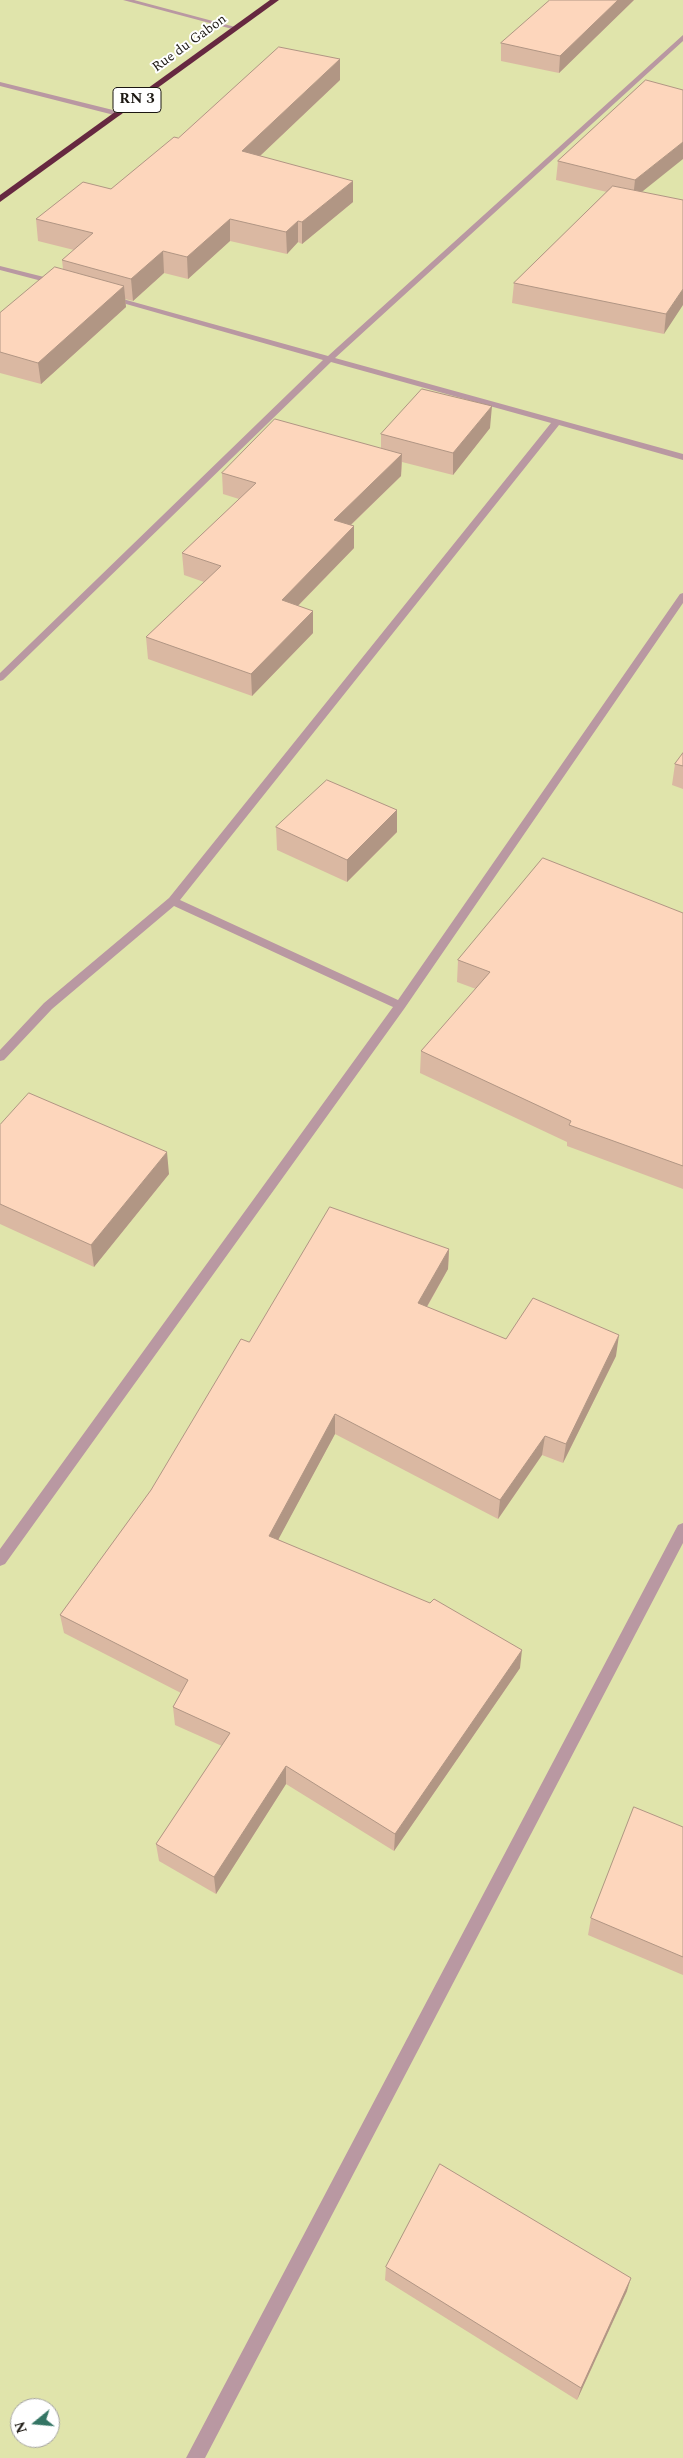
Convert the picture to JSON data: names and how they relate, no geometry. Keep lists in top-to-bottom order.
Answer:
{
  "streets": {
    "highway": ["Rue du Gabon", "RN 3"]
  },
  "north": "left"
}
